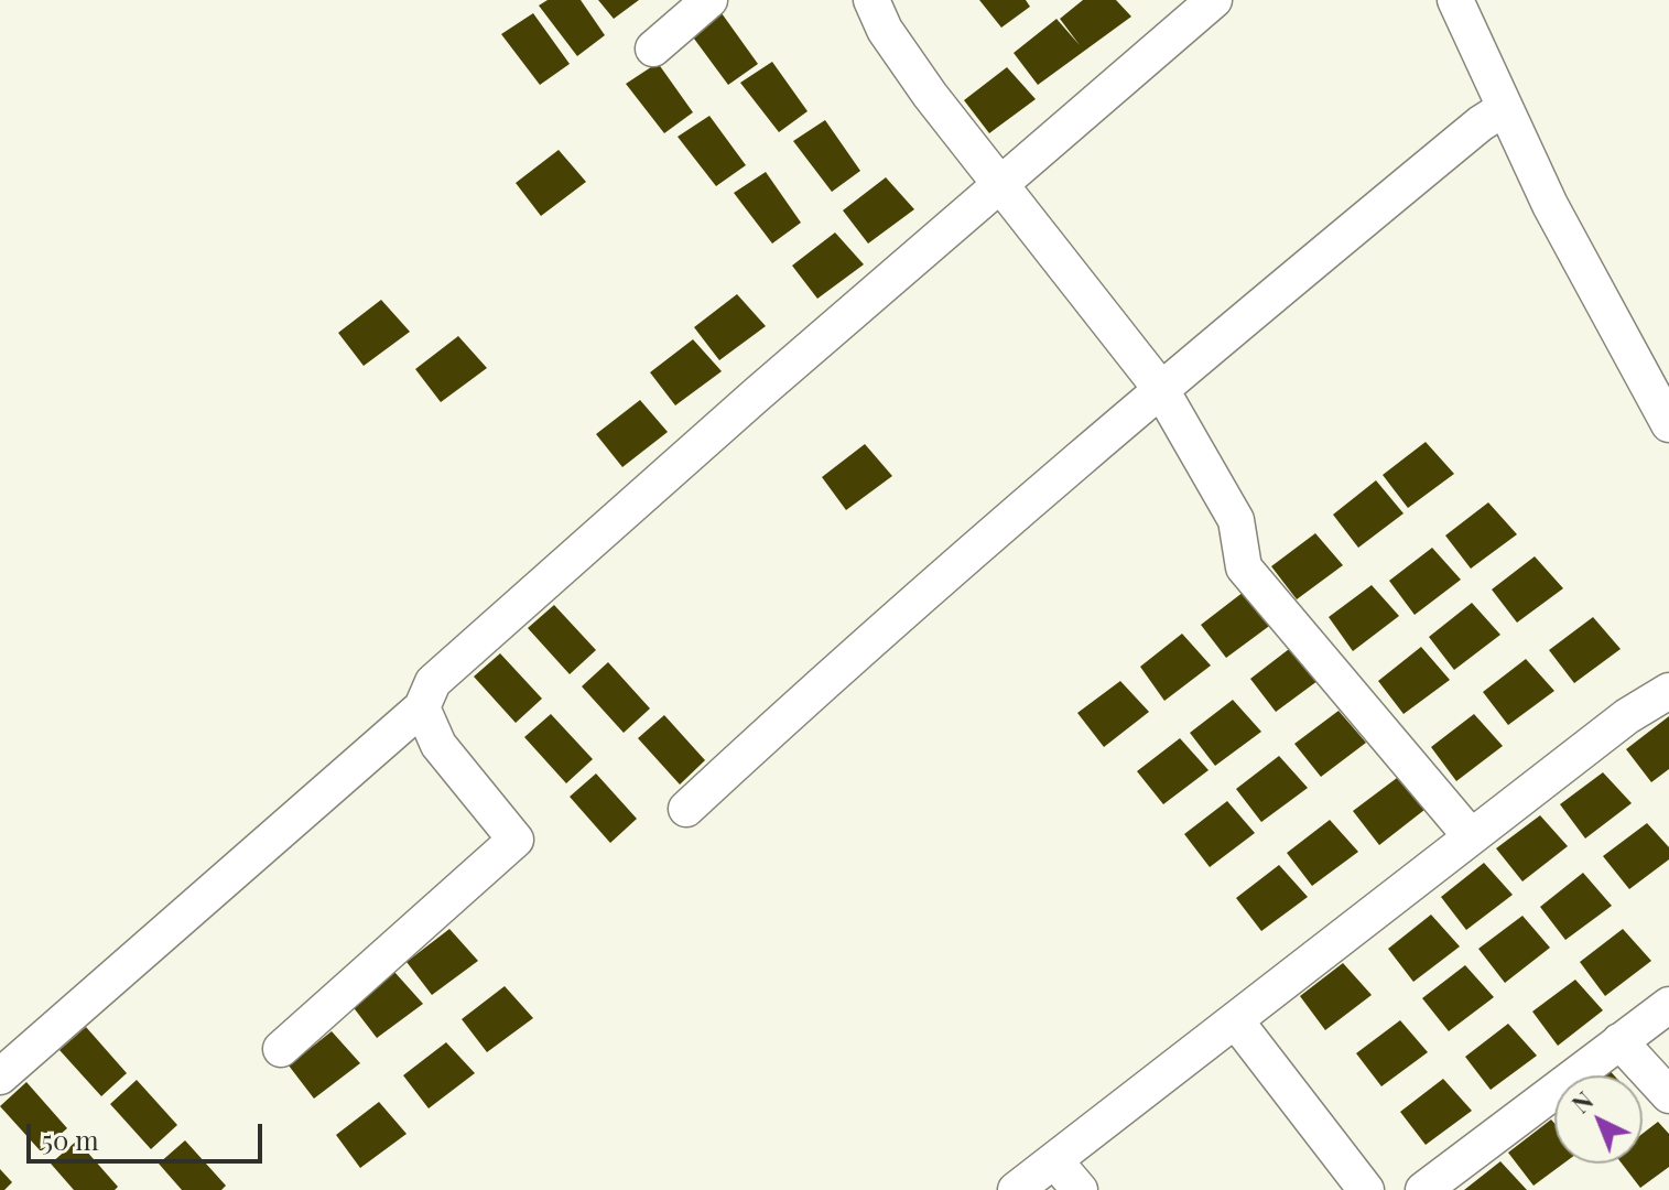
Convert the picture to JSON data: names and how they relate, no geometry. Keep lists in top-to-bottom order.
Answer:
{
  "scale_bar": "50 m",
  "north": "top left"
}
